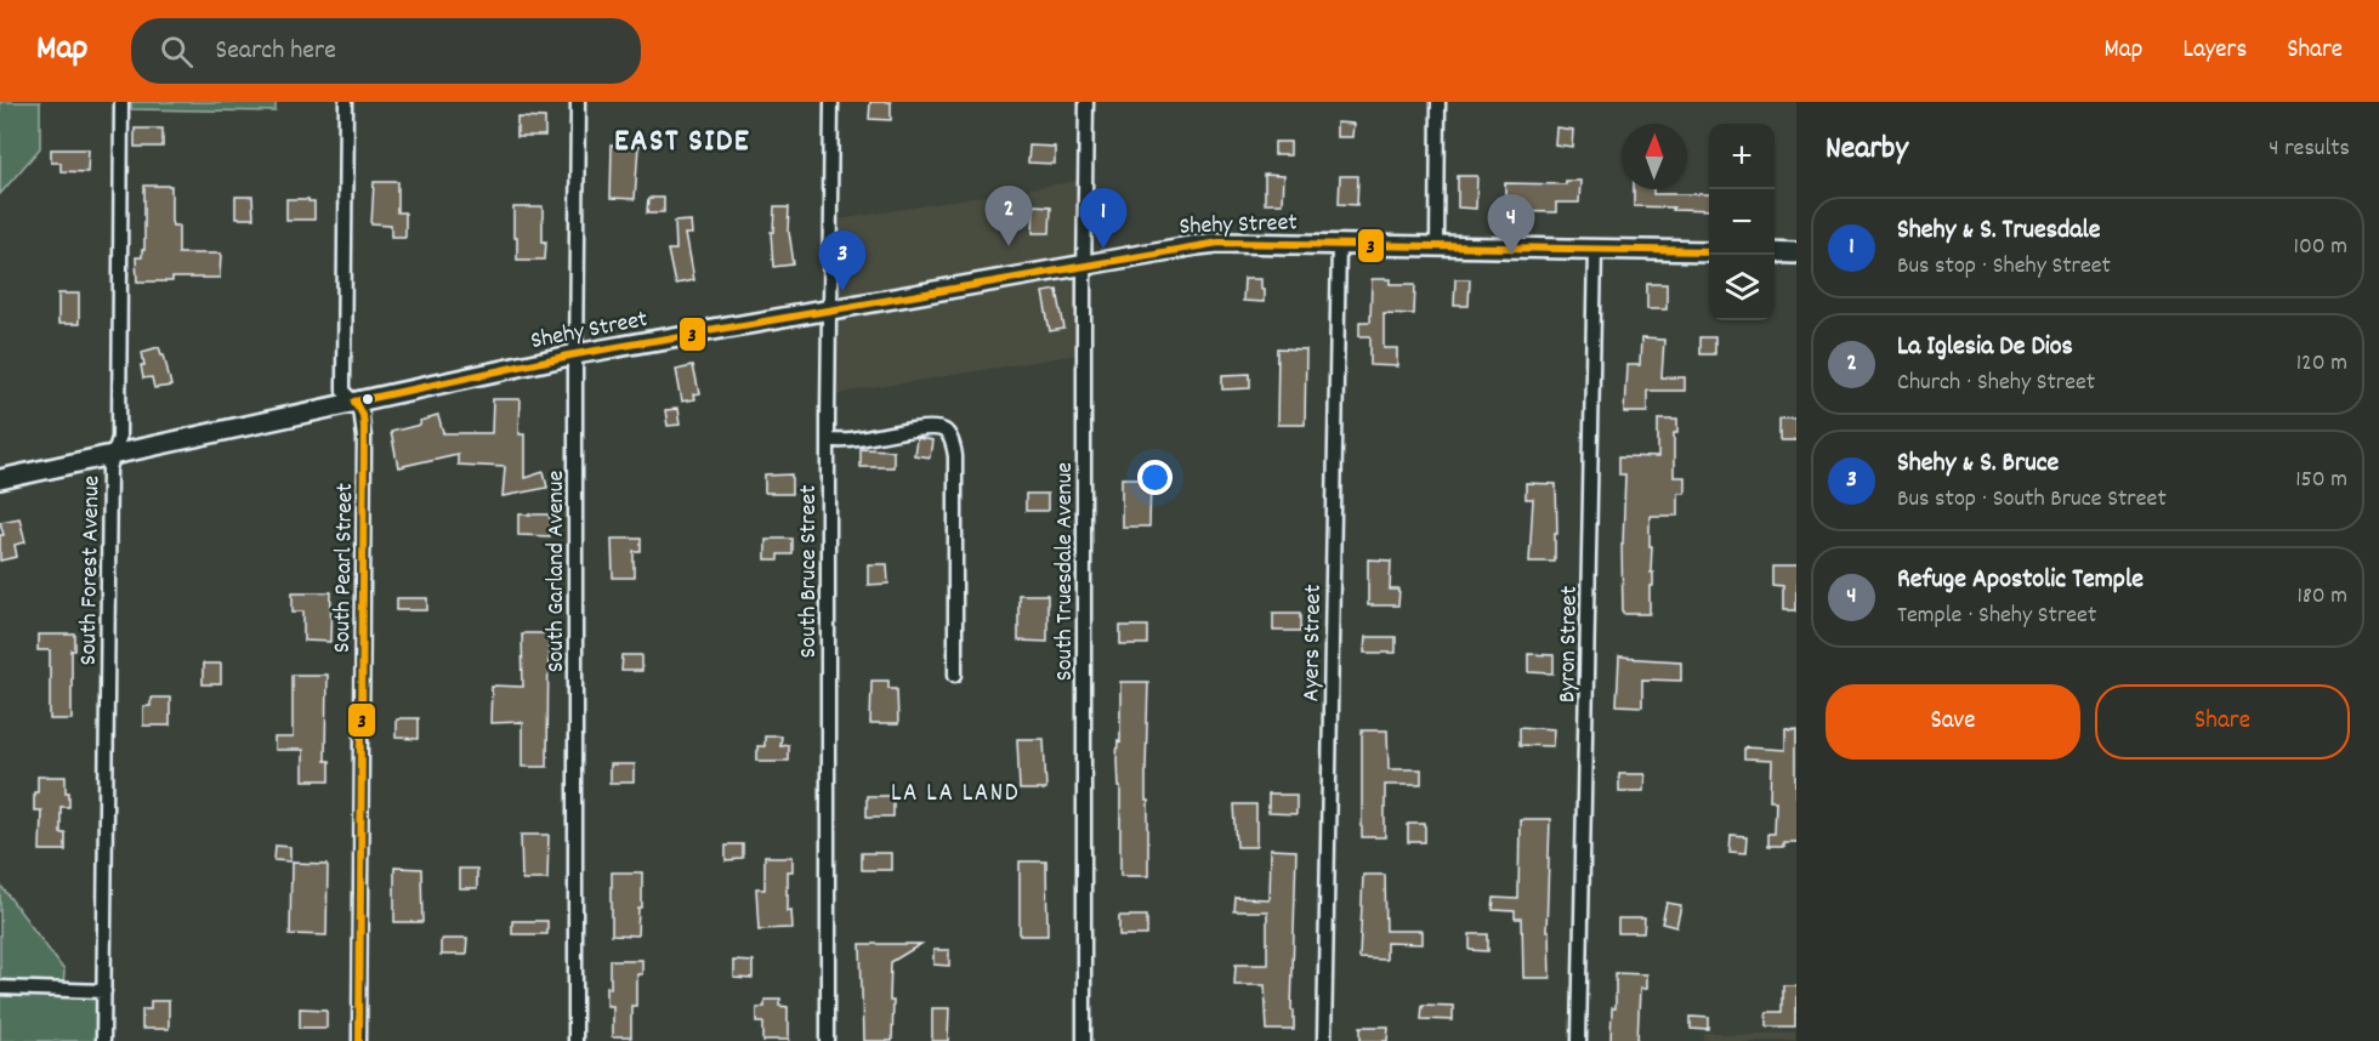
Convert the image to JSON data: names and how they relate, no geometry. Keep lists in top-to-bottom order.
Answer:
{
  "streets": {
    "street": [
      "Shehy Street",
      "South Pearl Street",
      "South Forest Avenue",
      "South Garland Avenue",
      "South Bruce Street",
      "South Truesdale Avenue",
      "Ayers Street",
      "Byron Street"
    ]
  },
  "crossings": [
    ["Shehy Street", "South Pearl Street"],
    ["Shehy Street", "South Forest Avenue"],
    ["Shehy Street", "South Garland Avenue"],
    ["Shehy Street", "South Bruce Street"],
    ["Shehy Street", "South Truesdale Avenue"],
    ["Shehy Street", "Ayers Street"],
    ["Shehy Street", "Byron Street"]
  ],
  "districts": ["EAST SIDE", "LA LA LAND"],
  "lines": ["transit line 3"],
  "north": "top",
  "page": {
    "header": "Map",
    "search": "Search here",
    "nav": ["Map", "Layers", "Share"],
    "heading": ["Nearby", "4 results"],
    "map_buttons": ["+", "−"],
    "pins": [
      "2",
      "1",
      "4",
      "3"
    ],
    "list": [
      {
        "mark": "1",
        "name": "Shehy & S. Truesdale",
        "note": "Bus stop · Shehy Street",
        "value": "100 m"
      },
      {
        "mark": "2",
        "name": "La Iglesia De Dios",
        "note": "Church · Shehy Street",
        "value": "120 m"
      },
      {
        "mark": "3",
        "name": "Shehy & S. Bruce",
        "note": "Bus stop · South Bruce Street",
        "value": "150 m"
      },
      {
        "mark": "4",
        "name": "Refuge Apostolic Temple",
        "note": "Temple · Shehy Street",
        "value": "180 m"
      }
    ],
    "buttons": ["Save", "Share"]
  }
}
